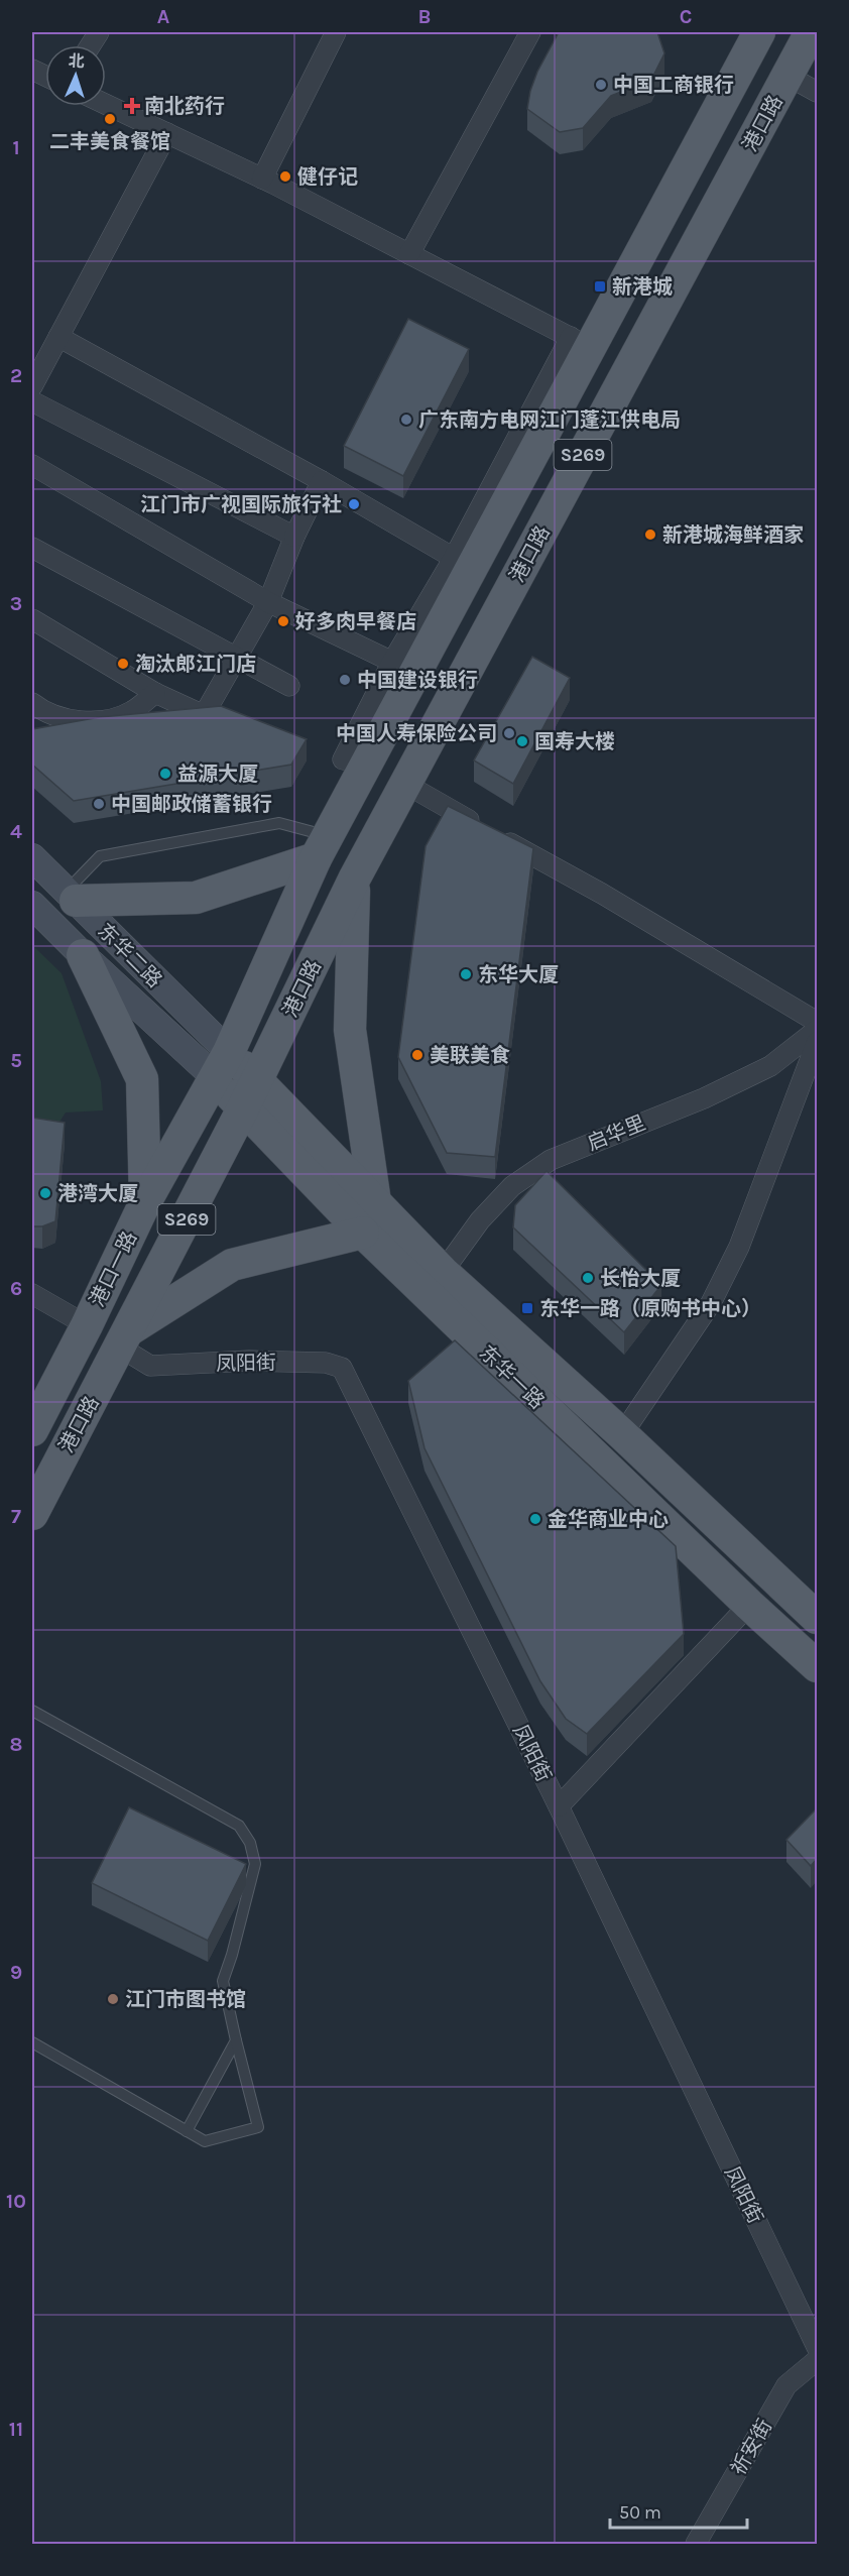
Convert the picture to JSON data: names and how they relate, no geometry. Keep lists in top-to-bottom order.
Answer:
{
  "streets": {
    "main road": [
      "港口路",
      "S269",
      "东华二路",
      "港口一路",
      "东华一路"
    ],
    "street": ["启华里", "凤阳街", "祈安街"]
  },
  "crossings": [
    ["港口路", "S269"],
    ["港口路", "东华二路"],
    ["港口路", "港口一路"],
    ["港口路", "凤阳街"],
    ["港口路", "东华一路"],
    ["S269", "东华一路"],
    ["东华二路", "港口一路"],
    ["东华二路", "东华一路"],
    ["启华里", "东华一路"],
    ["港口一路", "东华一路"]
  ],
  "places": {
    "other": [
      "中国工商银行",
      "二丰美食餐馆",
      "健仔记",
      "广东南方电网江门蓬江供电局",
      "江门市广视国际旅行社",
      "新港城海鲜酒家",
      "好多肉早餐店",
      "淘汰郎江门店",
      "中国建设银行",
      "中国人寿保险公司",
      "国寿大楼",
      "益源大厦",
      "中国邮政储蓄银行",
      "东华大厦",
      "美联美食",
      "港湾大厦",
      "长怡大厦",
      "金华商业中心",
      "江门市图书馆"
    ],
    "health": ["南北药行"],
    "transit": ["新港城", "东华一路（原购书中心）"]
  },
  "scale_bar": "50 m",
  "north": "top",
  "grid": {
    "columns": ["A", "B", "C"],
    "rows": [
      "1",
      "2",
      "3",
      "4",
      "5",
      "6",
      "7",
      "8",
      "9",
      "10",
      "11"
    ]
  }
}
